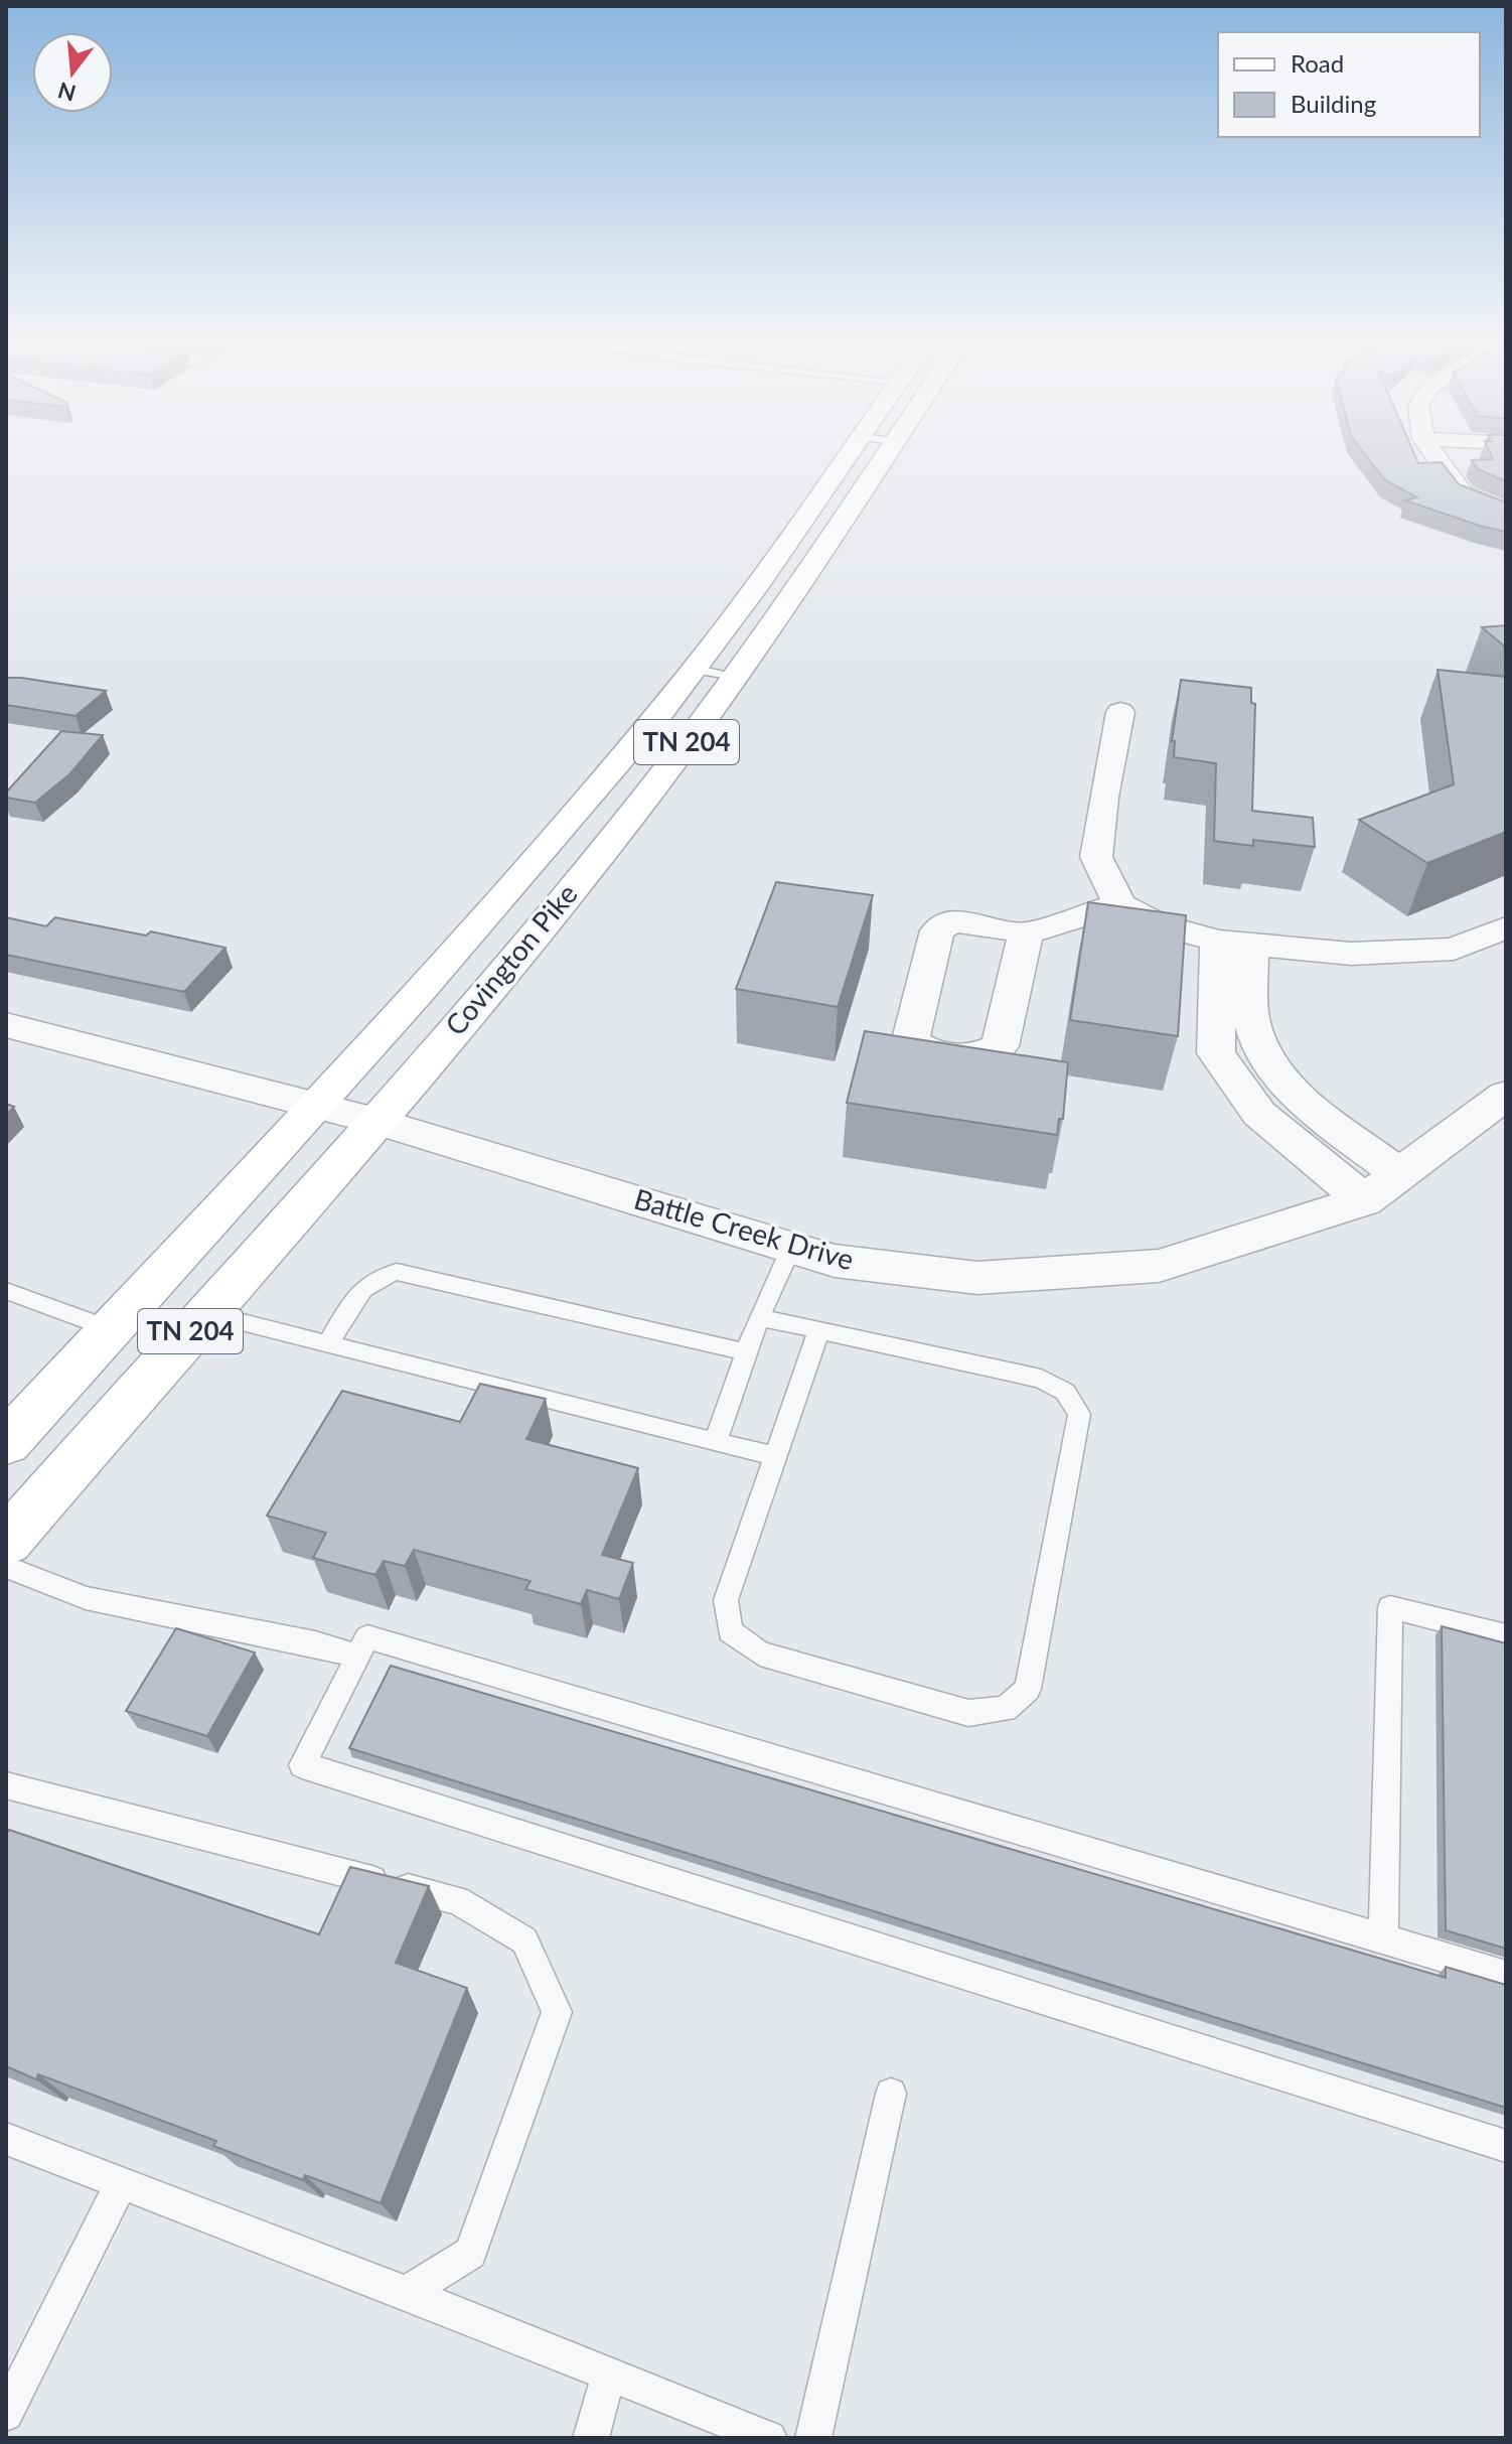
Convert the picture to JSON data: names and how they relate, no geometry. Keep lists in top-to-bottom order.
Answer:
{
  "streets": {
    "main road": ["TN 204", "Covington Pike"],
    "street": ["Battle Creek Drive"]
  },
  "crossings": [
    ["Covington Pike", "Battle Creek Drive"]
  ],
  "legend": ["Road", "Building"],
  "north": "bottom"
}
